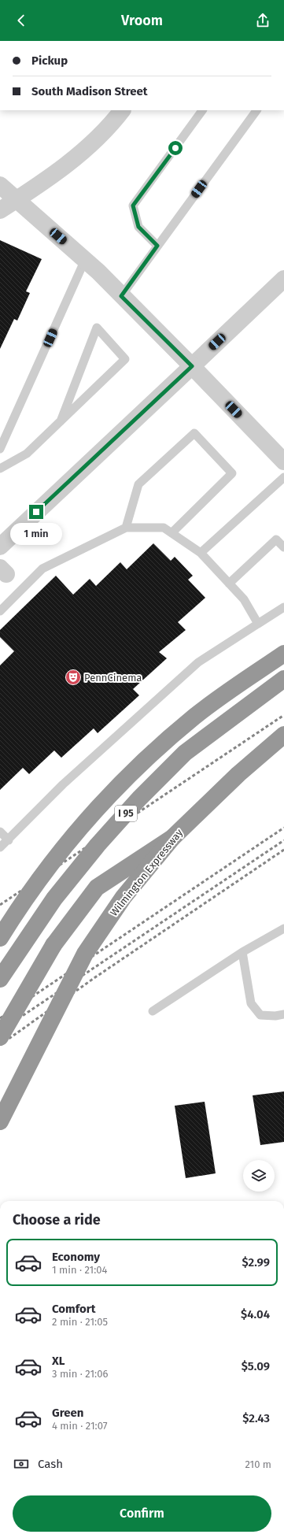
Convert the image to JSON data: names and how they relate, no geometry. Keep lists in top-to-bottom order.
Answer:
{
  "streets": {
    "highway": ["I 95", "Wilmington Expressway"]
  },
  "places": {
    "theatre": ["PennCinema"]
  },
  "page": {
    "header": "Vroom",
    "banner": ["Pickup", "South Madison Street"],
    "bubble": "1 min",
    "heading": "Choose a ride",
    "list": [
      {
        "name": "Economy",
        "note": "1 min · 21:04",
        "value": "$2.99"
      },
      {
        "name": "Comfort",
        "note": "2 min · 21:05",
        "value": "$4.04"
      },
      {
        "name": "XL",
        "note": "3 min · 21:06",
        "value": "$5.09"
      },
      {
        "name": "Green",
        "note": "4 min · 21:07",
        "value": "$2.43"
      }
    ],
    "pay": ["Cash", "210 m"],
    "buttons": "Confirm"
  }
}
